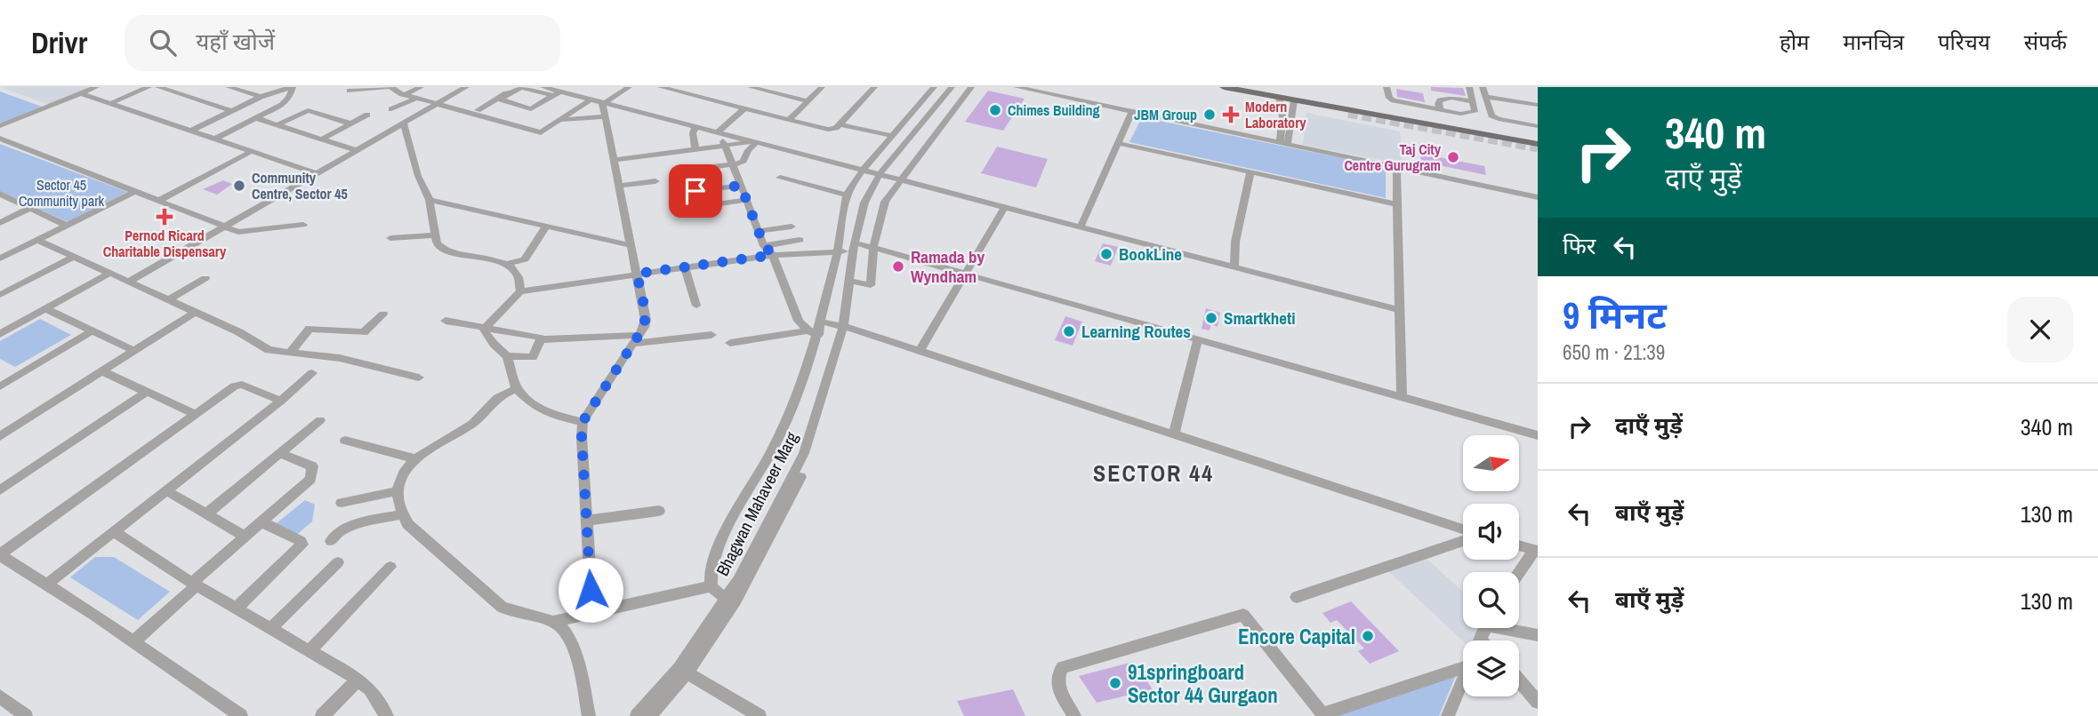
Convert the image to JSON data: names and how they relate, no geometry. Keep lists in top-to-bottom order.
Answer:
{
  "streets": {
    "street": ["Bhagwan Mahaveer Marg"]
  },
  "districts": ["SECTOR 44"],
  "parks": ["Sector 45 Community park"],
  "places": {
    "other": [
      "Chimes Building",
      "JBM Group",
      "Taj City Centre Gurugram",
      "Community Centre, Sector 45",
      "BookLine",
      "Ramada by Wyndham",
      "Smartkheti",
      "Learning Routes",
      "Encore Capital",
      "91springboard Sector 44 Gurgaon"
    ],
    "health": ["Modern Laboratory", "Pernod Ricard Charitable Dispensary"]
  },
  "north": "right",
  "page": {
    "header": "Drivr",
    "search": "यहाँ खोजें",
    "nav": [
      "होम",
      "मानचित्र",
      "परिचय",
      "संपर्क"
    ],
    "turn": ["340 m", "दाएँ मुड़ें"],
    "then": "फिर",
    "heading": ["9 मिनट", "650 m · 21:39"],
    "list": [
      {
        "name": "दाएँ मुड़ें",
        "value": "340 m"
      },
      {
        "name": "बाएँ मुड़ें",
        "value": "130 m"
      },
      {
        "name": "बाएँ मुड़ें",
        "value": "130 m"
      }
    ]
  }
}
